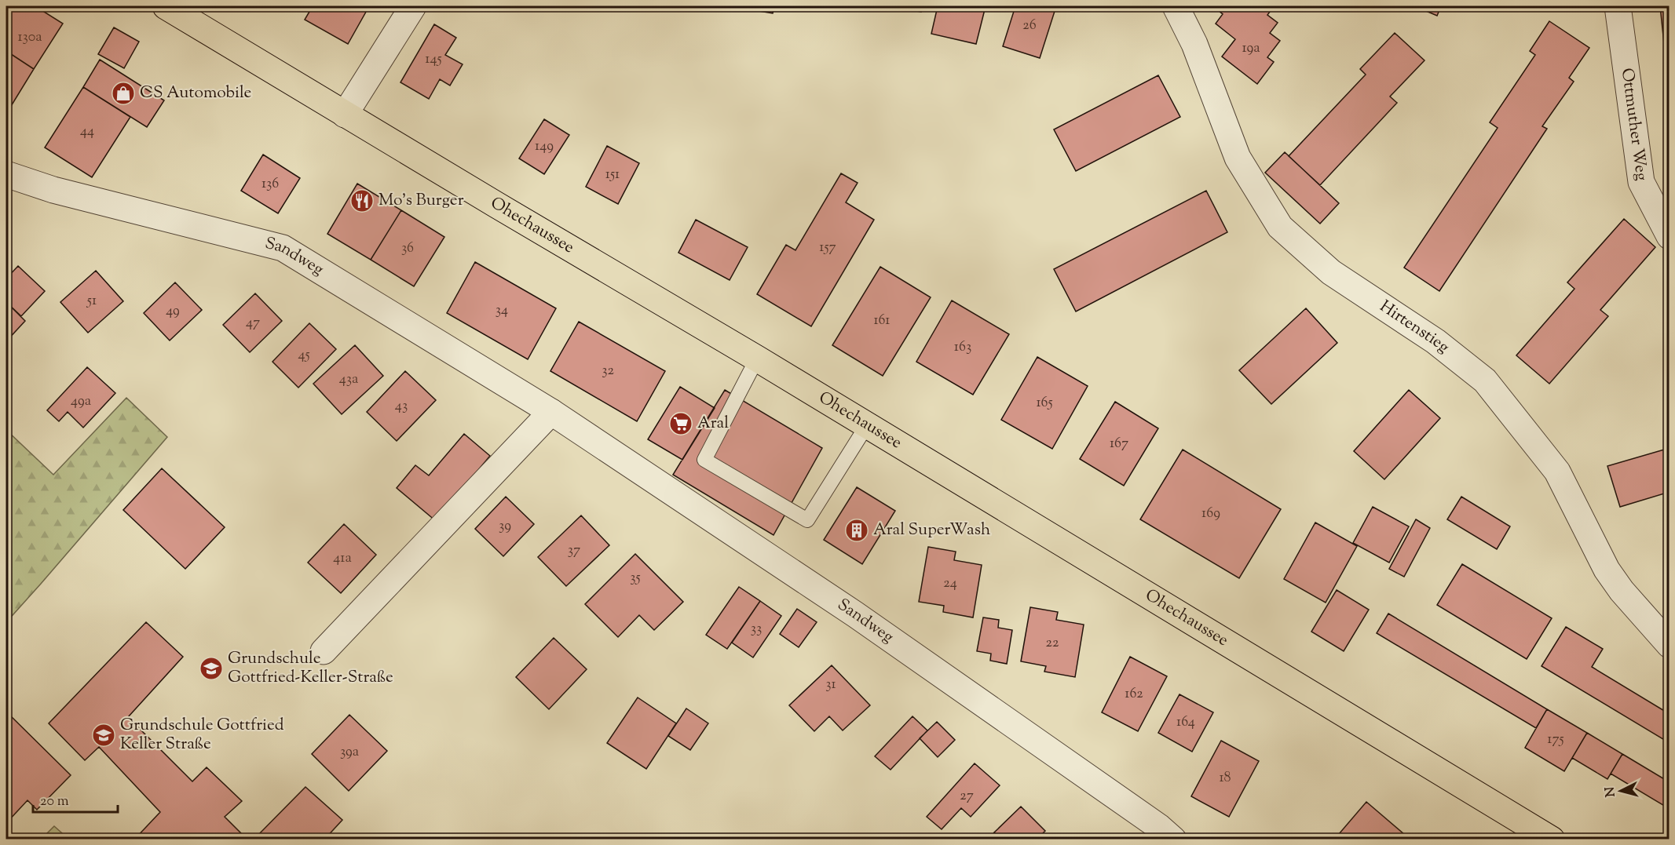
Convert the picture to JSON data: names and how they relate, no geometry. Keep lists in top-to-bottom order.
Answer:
{
  "streets": {
    "main road": ["Ohechaussee"],
    "street": ["Ottmuther Weg", "Sandweg", "Hirtenstieg"]
  },
  "places": {
    "shop": ["CS Automobile"],
    "restaurant": ["Mo's Burger"],
    "supermarket": ["Aral"],
    "building": ["Aral SuperWash"],
    "school or university": ["Grundschule Gottfried-Keller-Straße", "Grundschule Gottfried Keller Straße"]
  },
  "house_numbers": [
    "26",
    "130a",
    "19a",
    "145",
    "44",
    "149",
    "151",
    "136",
    "157",
    "36",
    "51",
    "34",
    "49",
    "161",
    "47",
    "163",
    "45",
    "32",
    "43a",
    "49a",
    "165",
    "43",
    "167",
    "169",
    "39",
    "37",
    "41a",
    "35",
    "24",
    "33",
    "22",
    "31",
    "162",
    "164",
    "175",
    "39a",
    "18",
    "27"
  ],
  "scale_bar": "20 m",
  "north": "left"
}
